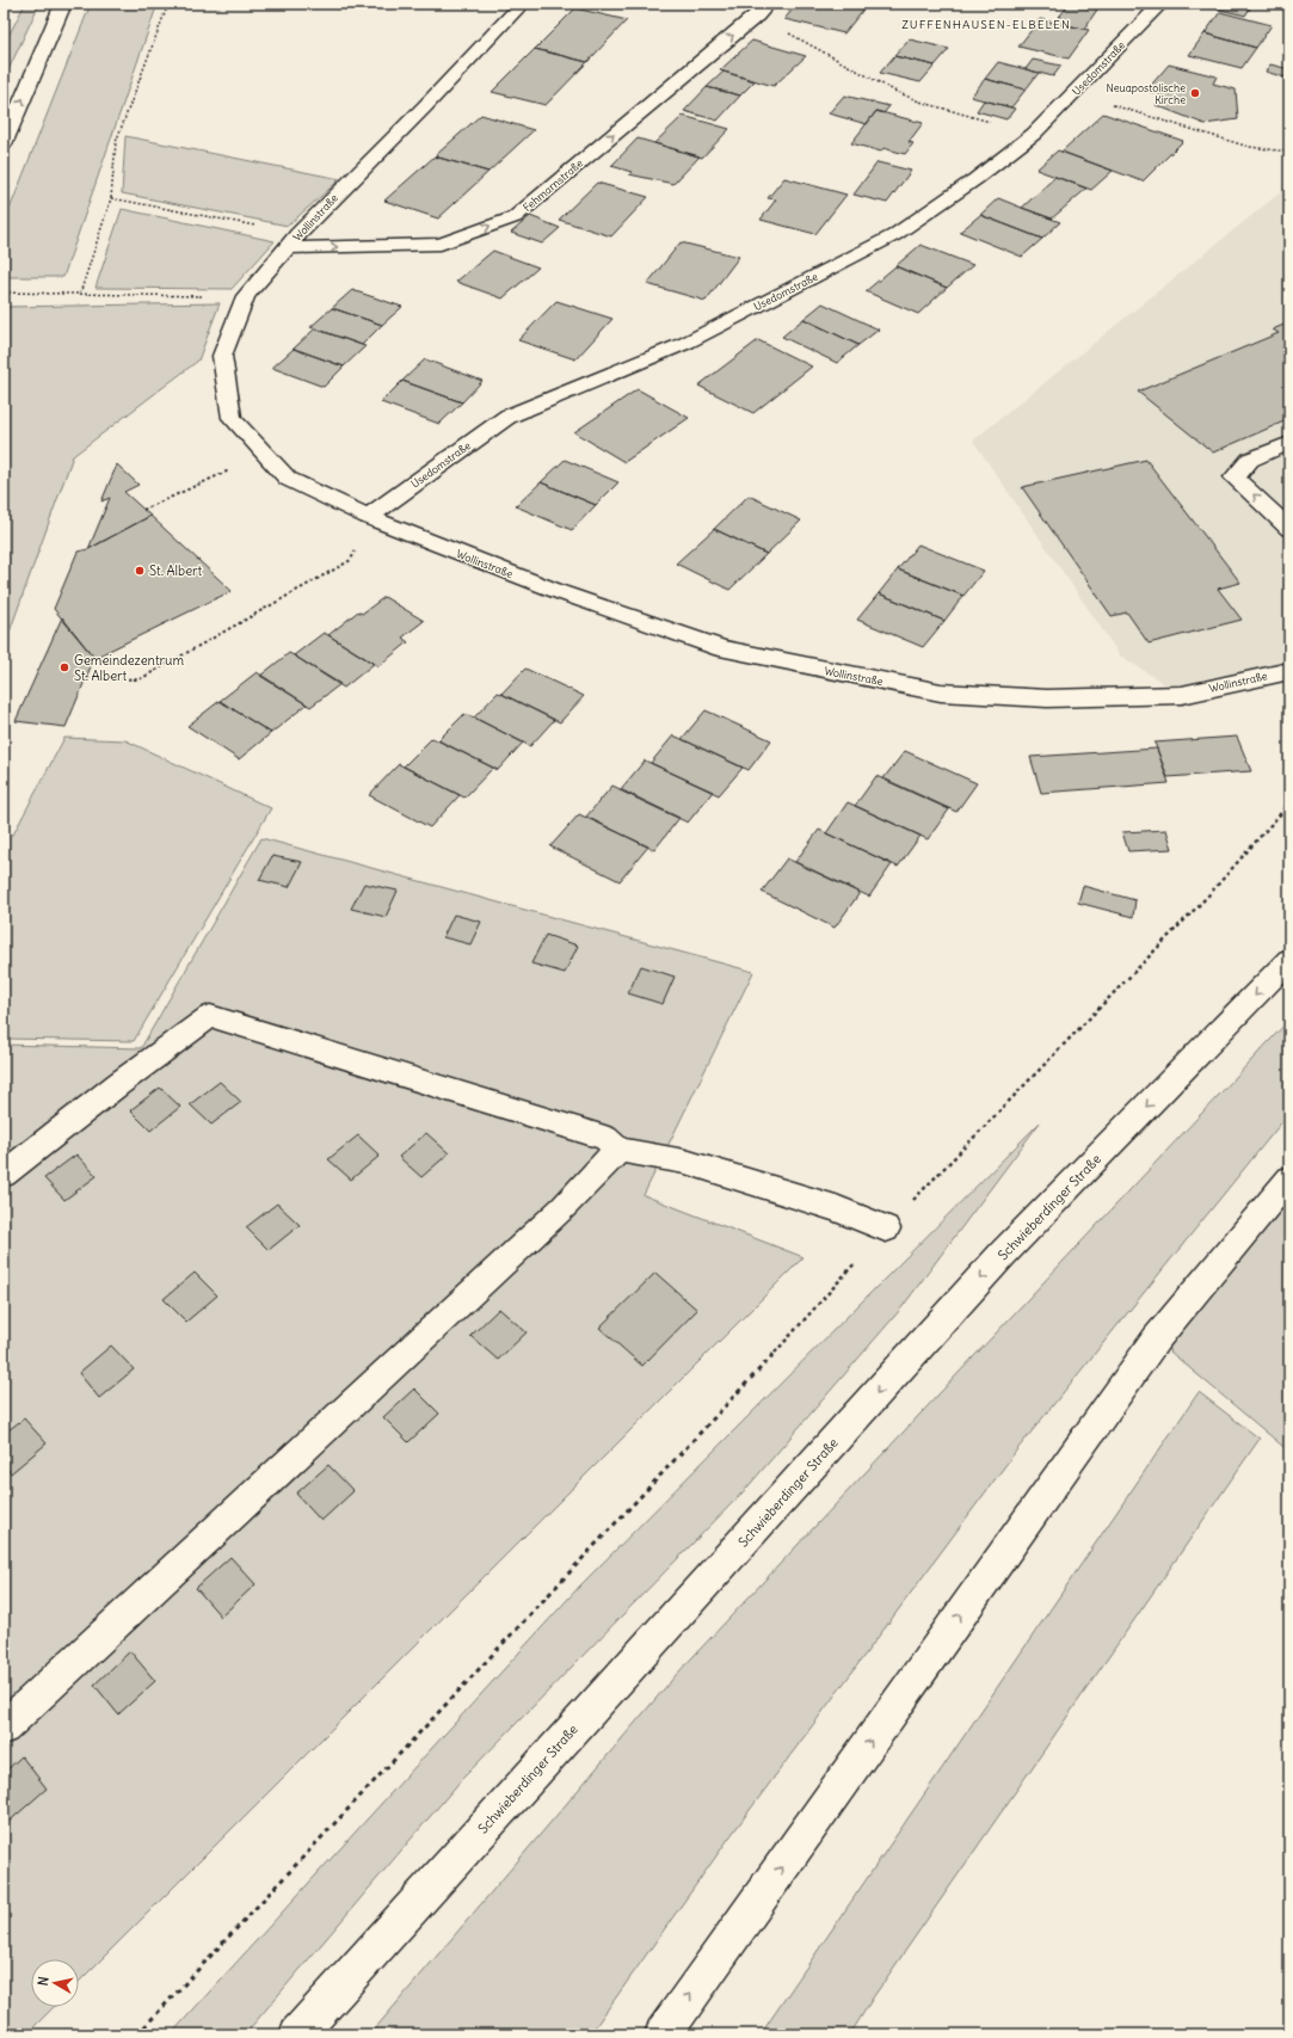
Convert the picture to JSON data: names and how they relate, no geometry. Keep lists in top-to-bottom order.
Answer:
{
  "streets": {
    "main road": [
      "Usedomstraße",
      "Fehmarnstraße",
      "Wollinstraße",
      "Schwieberdinger Straße"
    ]
  },
  "crossings": [
    ["Usedomstraße", "Wollinstraße"],
    ["Fehmarnstraße", "Wollinstraße"]
  ],
  "one_way": ["Fehmarnstraße"],
  "districts": ["ZUFFENHAUSEN-ELBELEN"],
  "places": ["Neuapostolische Kirche", "St. Albert", "Gemeindezentrum St. Albert"],
  "north": "left"
}
